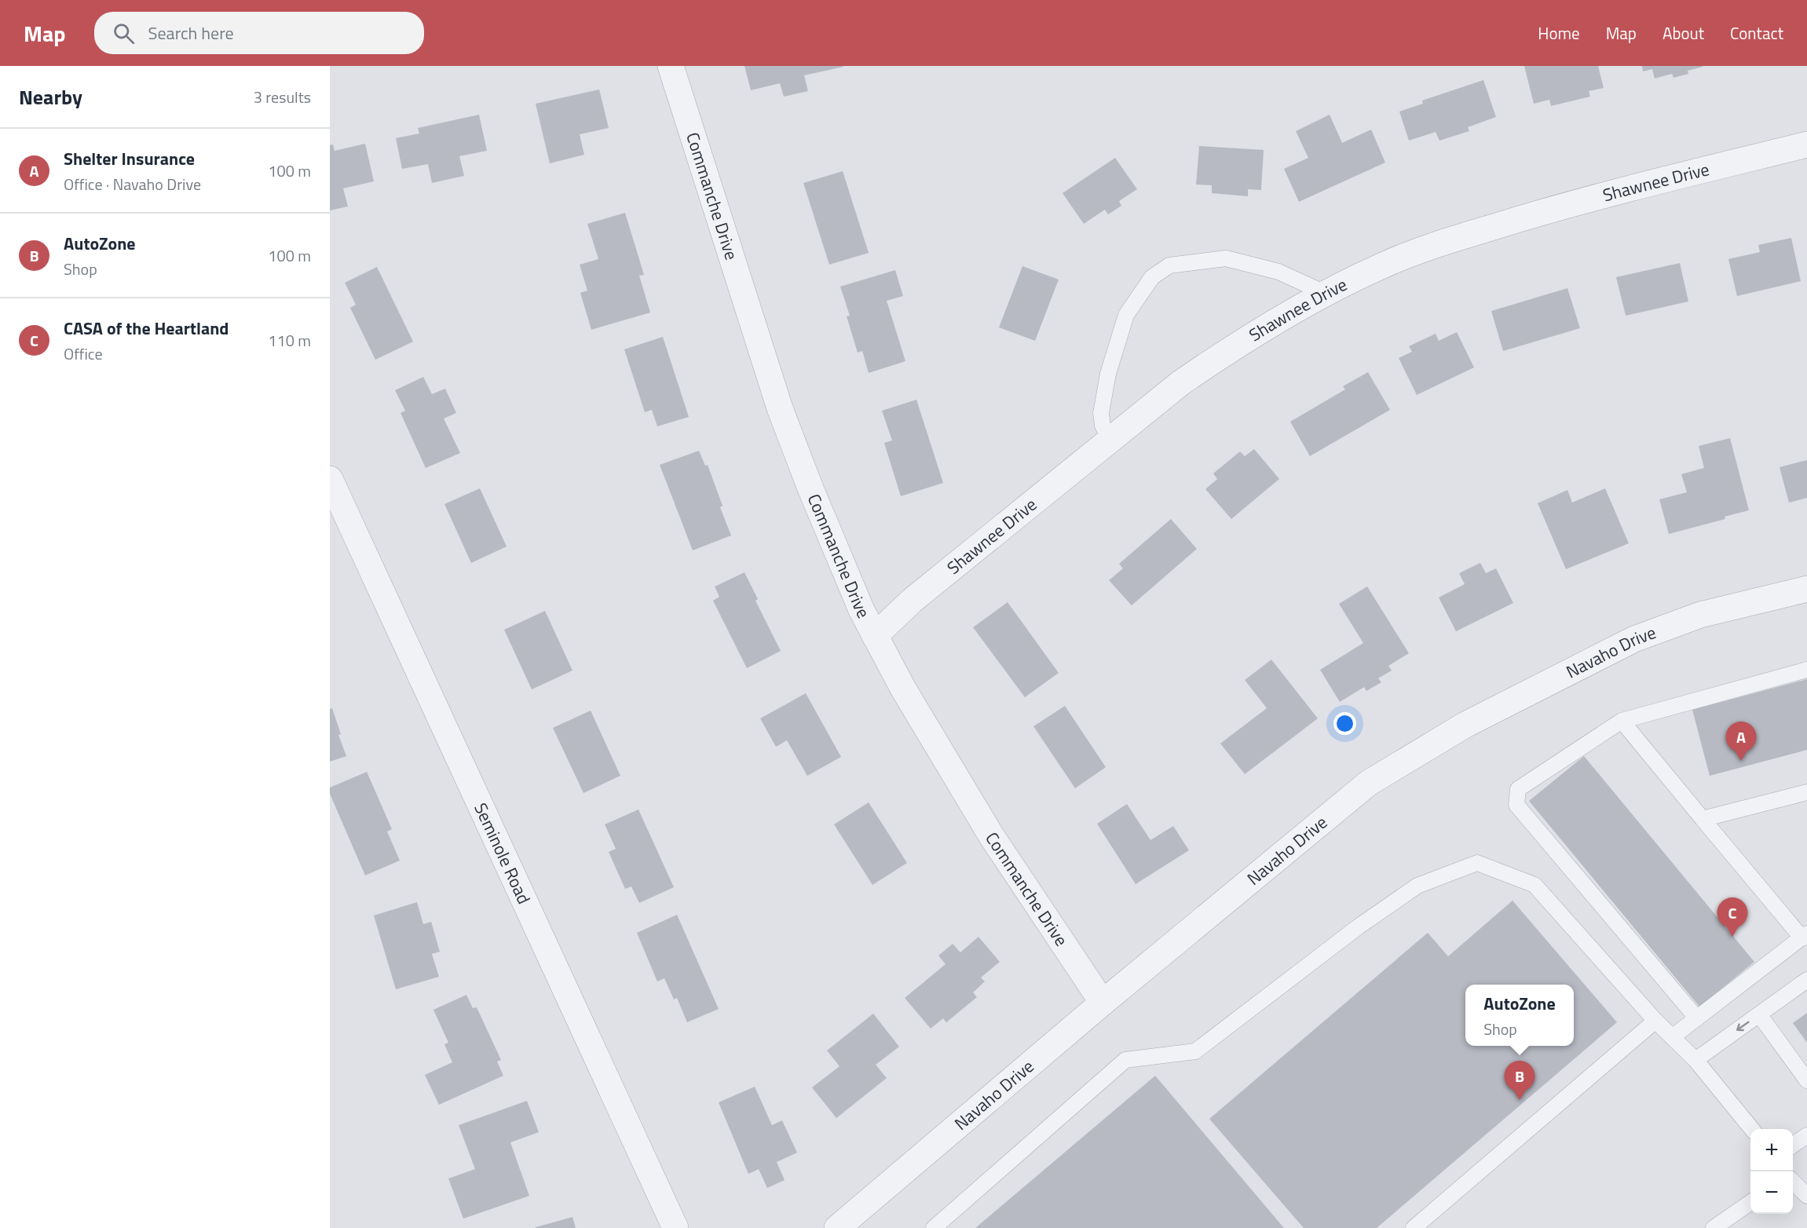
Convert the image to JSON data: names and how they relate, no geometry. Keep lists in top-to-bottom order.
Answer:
{
  "streets": {
    "street": [
      "Shawnee Drive",
      "Commanche Drive",
      "Navaho Drive",
      "Seminole Road"
    ]
  },
  "crossings": [
    ["Shawnee Drive", "Commanche Drive"],
    ["Commanche Drive", "Navaho Drive"]
  ],
  "page": {
    "header": "Map",
    "search": "Search here",
    "nav": [
      "Home",
      "Map",
      "About",
      "Contact"
    ],
    "heading": ["Nearby", "3 results"],
    "list": [
      {
        "mark": "A",
        "name": "Shelter Insurance",
        "note": "Office · Navaho Drive",
        "value": "100 m"
      },
      {
        "mark": "B",
        "name": "AutoZone",
        "note": "Shop",
        "value": "100 m"
      },
      {
        "mark": "C",
        "name": "CASA of the Heartland",
        "note": "Office",
        "value": "110 m"
      }
    ],
    "pins": ["A", "C", "B"],
    "popup": ["AutoZone", "Shop"],
    "map_buttons": ["+", "−"]
  }
}
